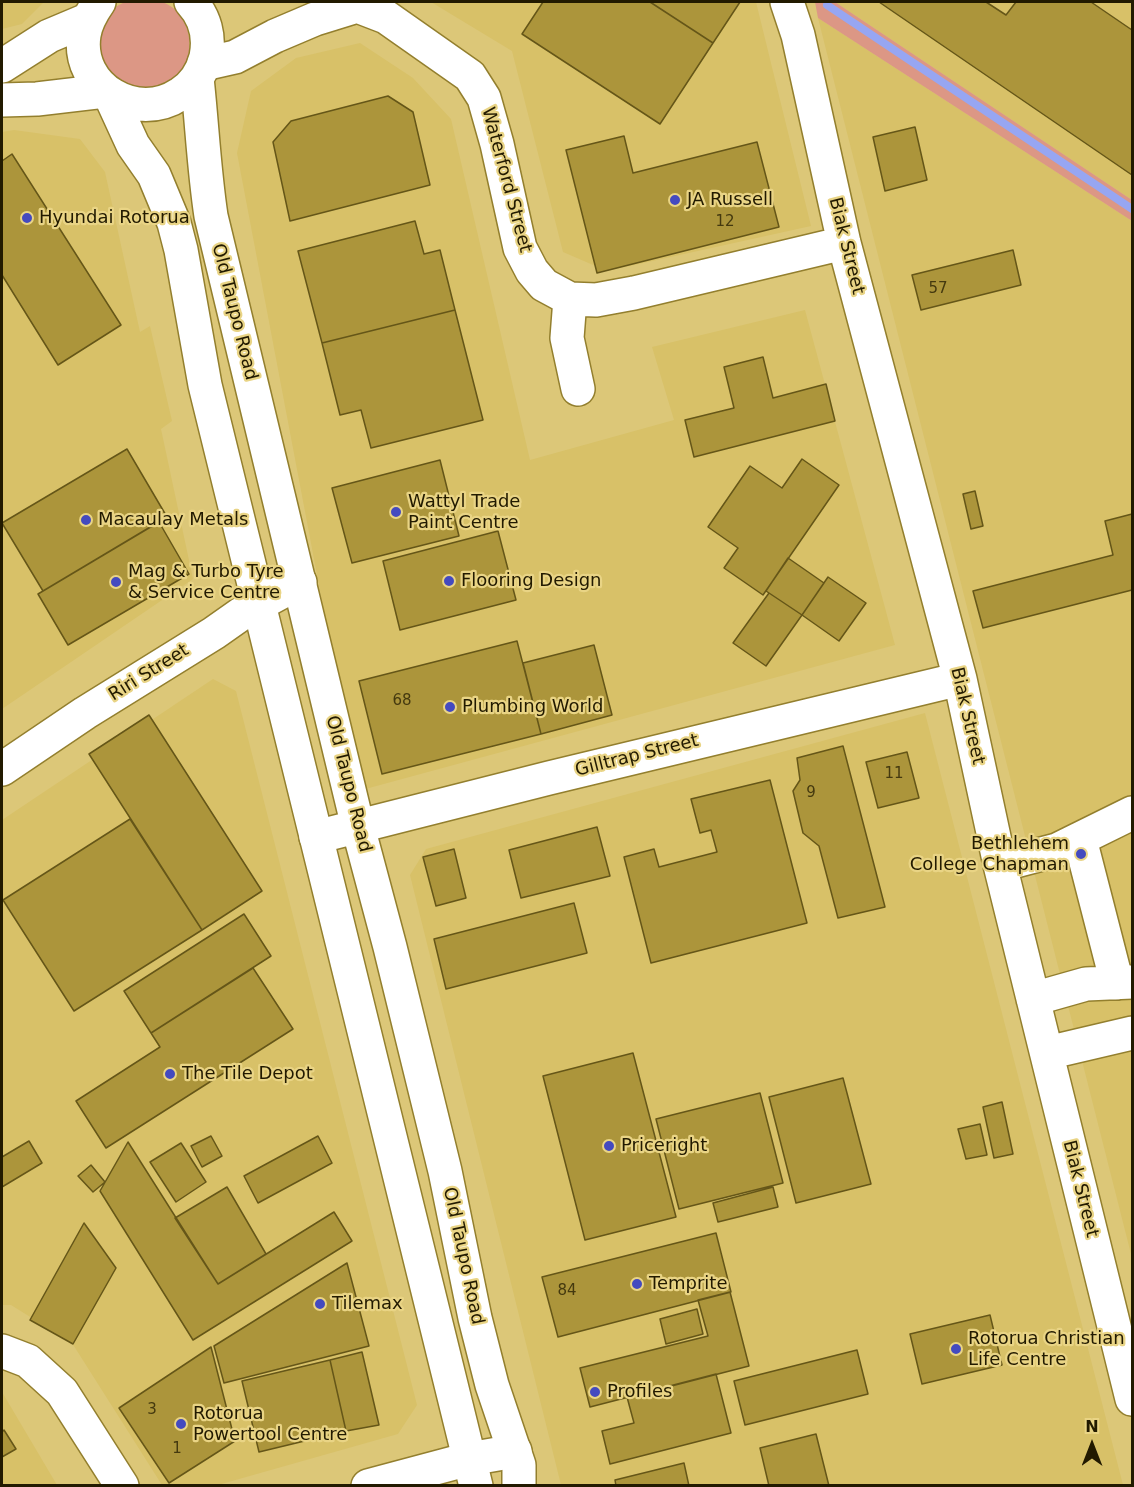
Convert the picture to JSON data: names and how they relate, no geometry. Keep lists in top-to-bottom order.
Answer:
{
  "streets": {
    "main road": [
      "Waterford Street",
      "Biak Street",
      "Old Taupo Road",
      "Riri Street",
      "Gilltrap Street"
    ]
  },
  "crossings": [
    ["Waterford Street", "Biak Street"],
    ["Waterford Street", "Old Taupo Road"],
    ["Biak Street", "Gilltrap Street"],
    ["Old Taupo Road", "Riri Street"],
    ["Old Taupo Road", "Gilltrap Street"]
  ],
  "places": [
    "JA Russell",
    "Hyundai Rotorua",
    "Wattyl Trade Paint Centre",
    "Macaulay Metals",
    "Flooring Design",
    "Mag & Turbo Tyre & Service Centre",
    "Plumbing World",
    "Bethlehem College Chapman",
    "The Tile Depot",
    "Priceright",
    "Temprite",
    "Tilemax",
    "Rotorua Christian Life Centre",
    "Profiles",
    "Rotorua Powertool Centre"
  ],
  "house_numbers": [
    "12",
    "57",
    "68",
    "11",
    "9",
    "84",
    "3",
    "1"
  ],
  "north": "top"
}
